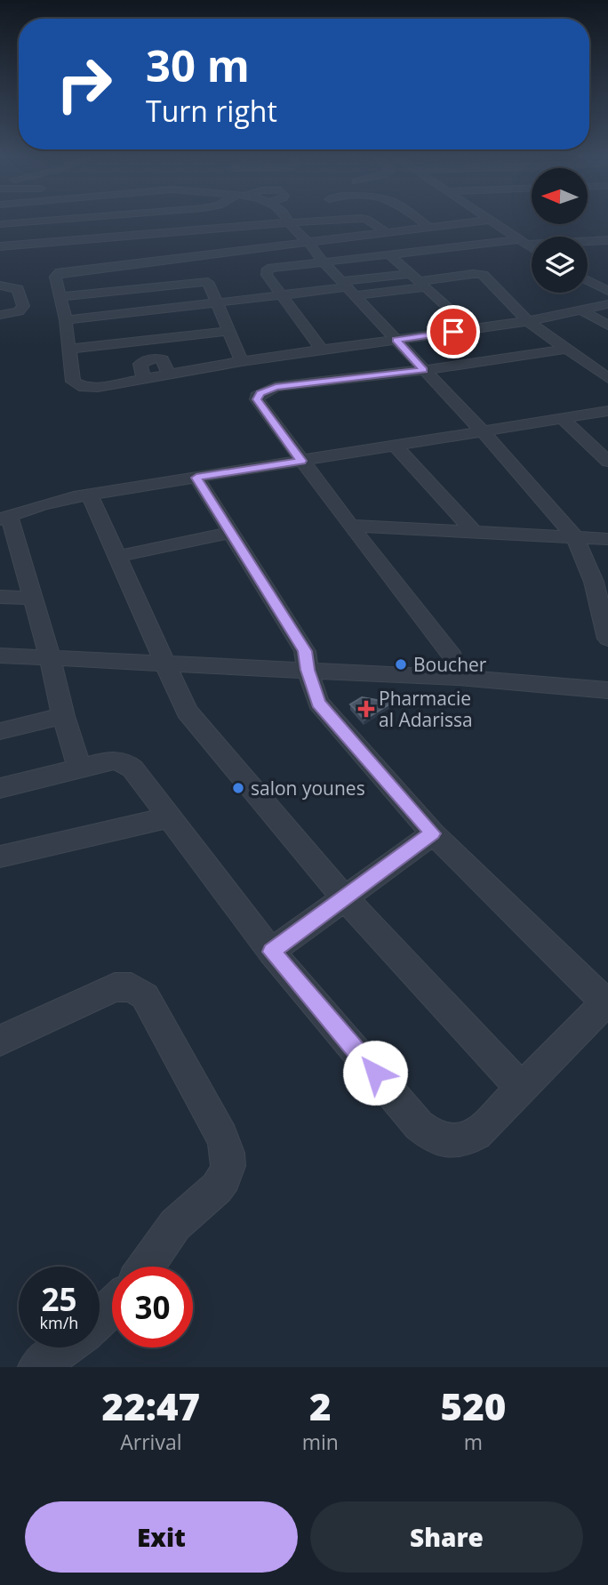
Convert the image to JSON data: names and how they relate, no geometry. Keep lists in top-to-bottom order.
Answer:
{
  "places": {
    "other": ["Boucher", "salon younes"],
    "health": ["Pharmacie al Adarissa"]
  },
  "north": "left",
  "page": {
    "turn": ["30 m", "Turn right"],
    "speed": "25 km/h",
    "limit": "30",
    "eta": [
      "22:47",
      "Arrival",
      "2",
      "min",
      "520",
      "m"
    ],
    "buttons": ["Exit", "Share"]
  }
}
